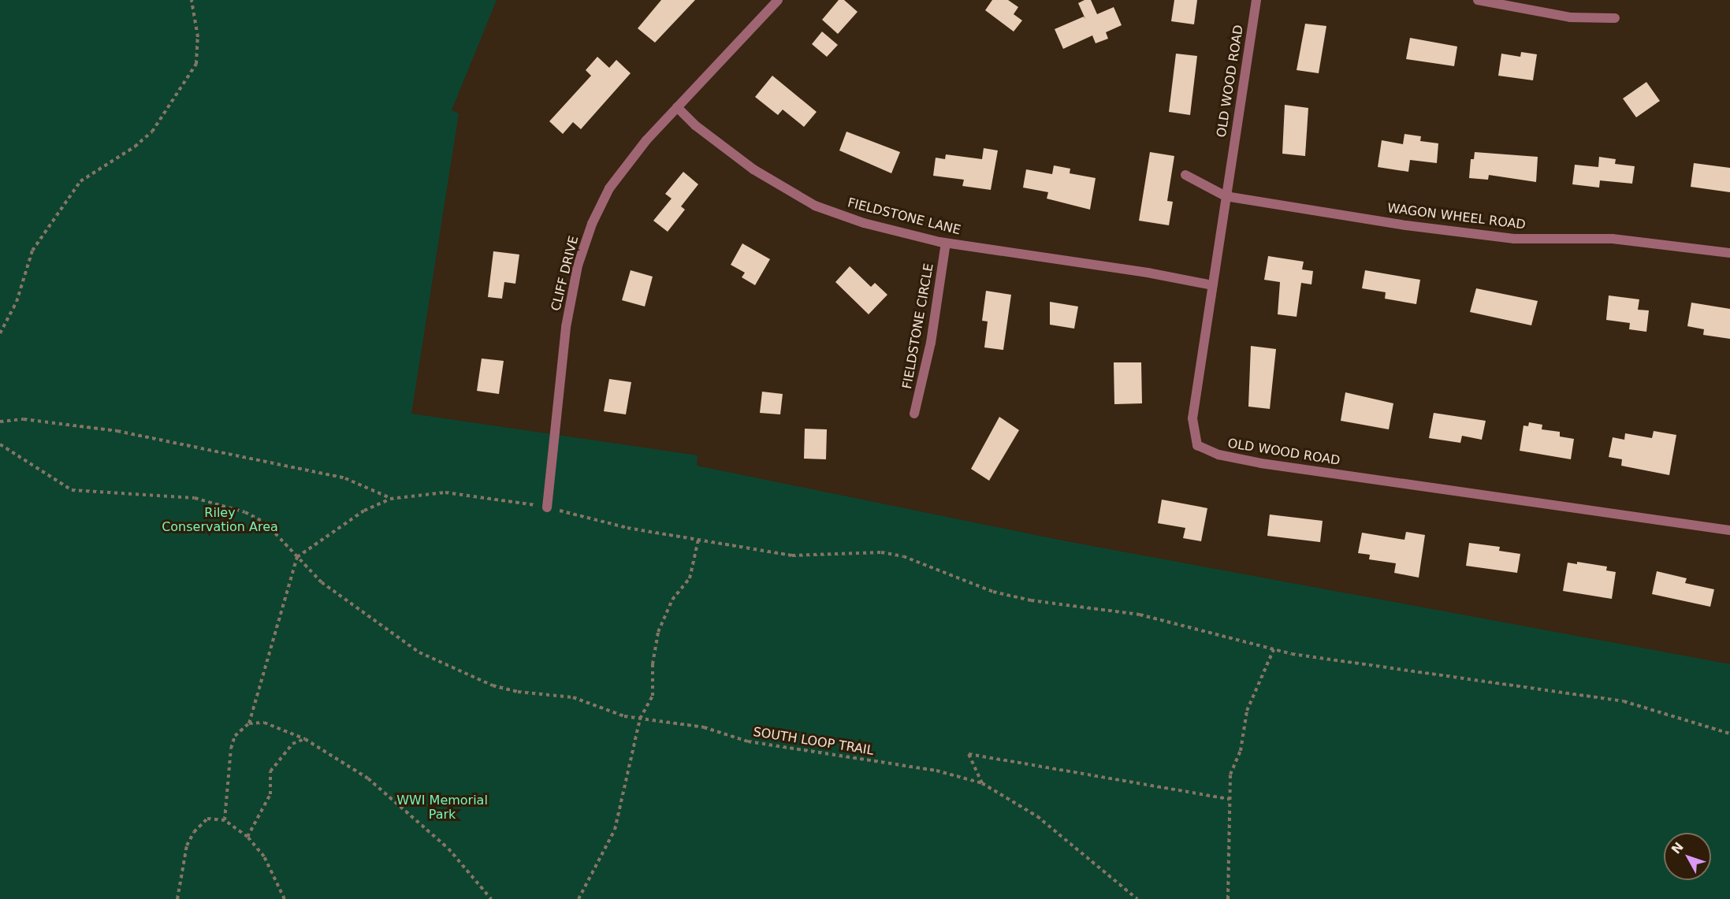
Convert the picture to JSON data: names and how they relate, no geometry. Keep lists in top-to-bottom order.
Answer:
{
  "streets": {
    "street": [
      "OLD WOOD ROAD",
      "FIELDSTONE LANE",
      "WAGON WHEEL ROAD",
      "CLIFF DRIVE",
      "FIELDSTONE CIRCLE"
    ],
    "path": ["SOUTH LOOP TRAIL"]
  },
  "crossings": [
    ["OLD WOOD ROAD", "FIELDSTONE LANE"],
    ["OLD WOOD ROAD", "WAGON WHEEL ROAD"],
    ["FIELDSTONE LANE", "CLIFF DRIVE"],
    ["FIELDSTONE LANE", "FIELDSTONE CIRCLE"]
  ],
  "parks": ["Riley Conservation Area", "WWI Memorial Park"],
  "north": "top left"
}
